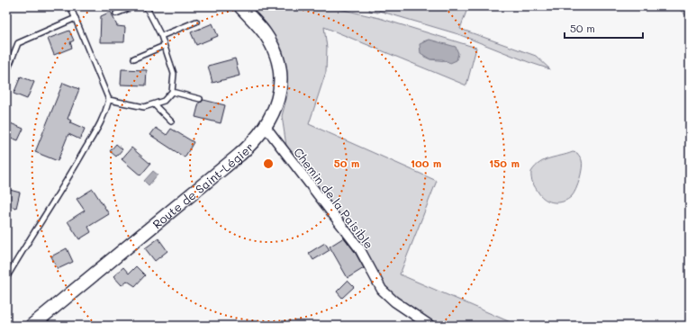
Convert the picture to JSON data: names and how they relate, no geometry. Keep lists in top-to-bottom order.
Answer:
{
  "streets": {
    "main road": ["Route de Saint-Légier"],
    "street": ["Chemin de la Paisible"]
  },
  "crossings": [
    ["Route de Saint-Légier", "Chemin de la Paisible"]
  ],
  "scale_bar": "50 m",
  "rings": ["50 m", "100 m", "150 m"]
}
